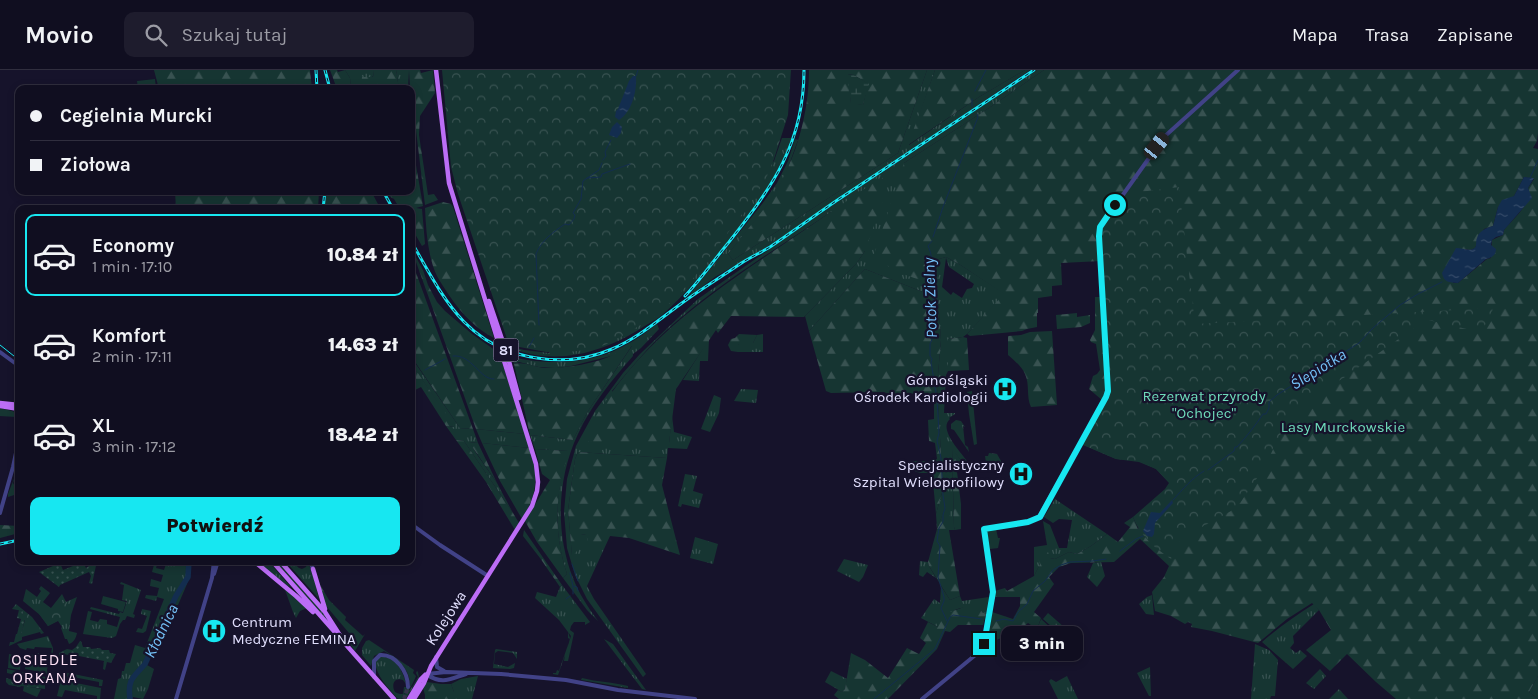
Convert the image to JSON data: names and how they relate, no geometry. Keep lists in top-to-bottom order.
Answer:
{
  "streets": {
    "main road": ["81", "Kolejowa"]
  },
  "crossings": [
    ["81", "Kolejowa"]
  ],
  "districts": ["OSIEDLE ORKANA"],
  "water": ["Potok Zielny", "Ślepiotka", "Kłodnica"],
  "parks": ["Rezerwat przyrody \"Ochojec\"", "Lasy Murckowskie"],
  "places": {
    "hospital": ["Górnośląski Ośrodek Kardiologii", "Specjalistyczny Szpital Wieloprofilowy", "Centrum Medyczne FEMINA"]
  },
  "page": {
    "header": "Movio",
    "search": "Szukaj tutaj",
    "nav": ["Mapa", "Trasa", "Zapisane"],
    "banner": ["Cegielnia Murcki", "Ziołowa"],
    "list": [
      {
        "name": "Economy",
        "note": "1 min · 17:10",
        "value": "10.84 zł"
      },
      {
        "name": "Komfort",
        "note": "2 min · 17:11",
        "value": "14.63 zł"
      },
      {
        "name": "XL",
        "note": "3 min · 17:12",
        "value": "18.42 zł"
      }
    ],
    "buttons": "Potwierdź",
    "bubble": "3 min"
  }
}
